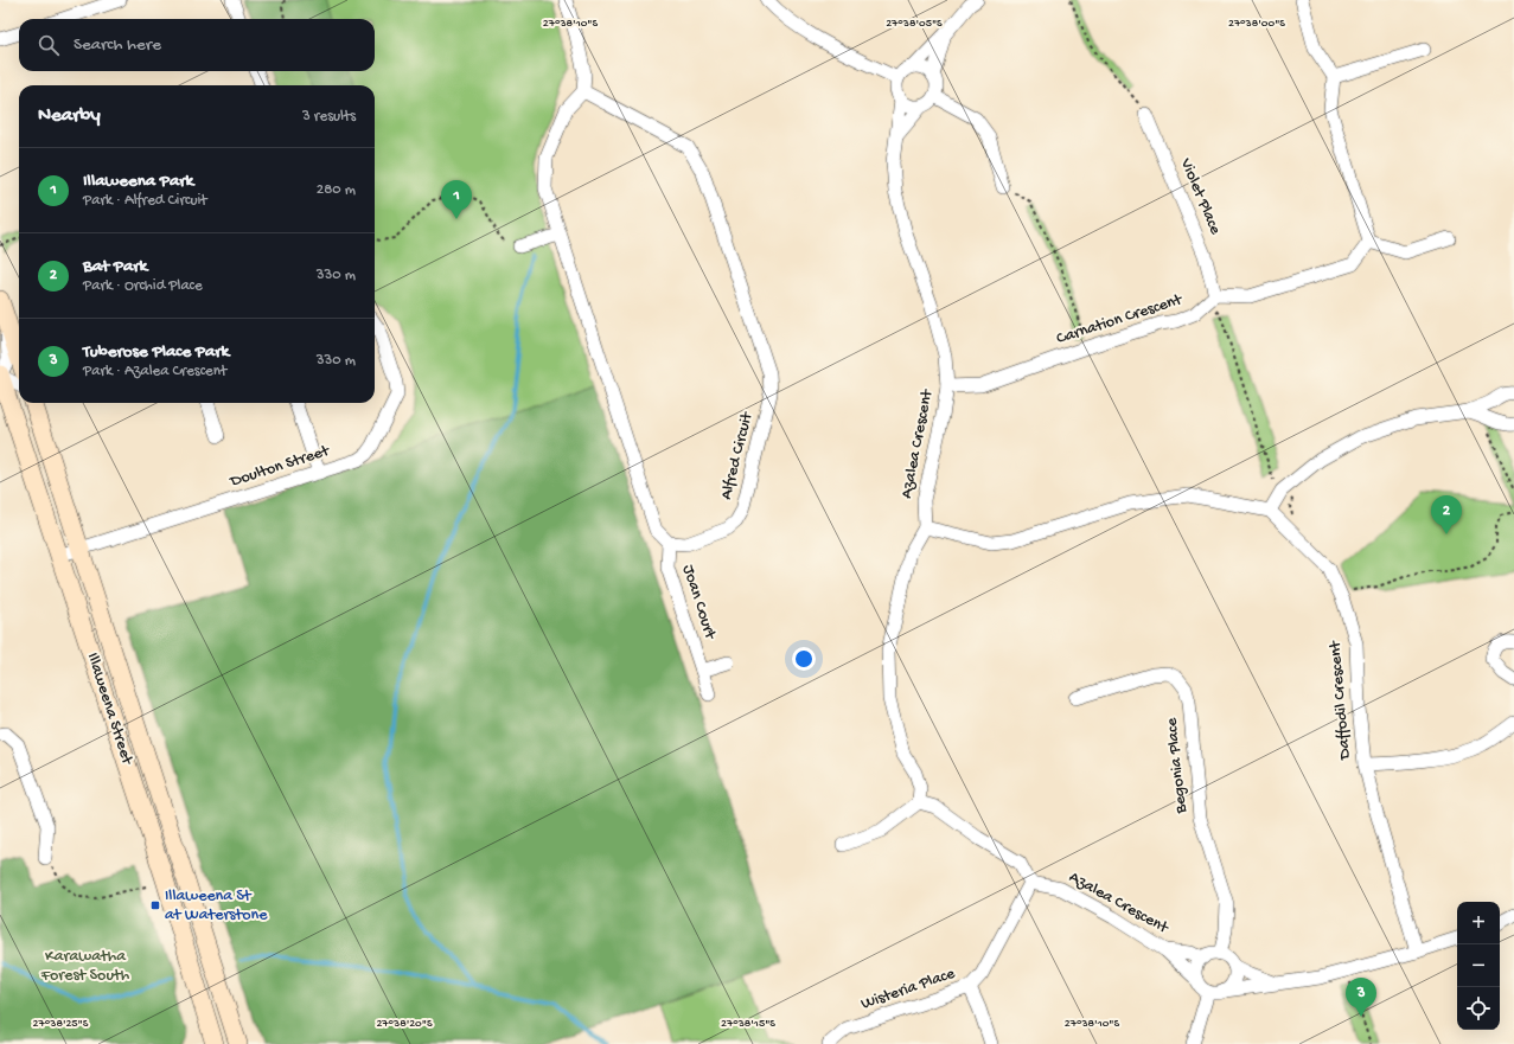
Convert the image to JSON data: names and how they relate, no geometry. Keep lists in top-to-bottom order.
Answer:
{
  "streets": {
    "main road": ["Illaweena Street"],
    "street": [
      "Violet Place",
      "Carnation Crescent",
      "Azalea Crescent",
      "Alfred Circuit",
      "Doulton Street",
      "Joan Court",
      "Daffodil Crescent",
      "Begonia Place",
      "Wisteria Place"
    ]
  },
  "crossings": [
    ["Violet Place", "Carnation Crescent"],
    ["Carnation Crescent", "Azalea Crescent"],
    ["Azalea Crescent", "Begonia Place"],
    ["Azalea Crescent", "Wisteria Place"],
    ["Alfred Circuit", "Joan Court"],
    ["Doulton Street", "Illaweena Street"]
  ],
  "parks": ["Karawatha Forest South"],
  "places": {
    "transit": ["Illaweena St at Waterstone"]
  },
  "page": {
    "search": "Search here",
    "heading": ["Nearby", "3 results"],
    "list": [
      {
        "mark": "1",
        "name": "Illaweena Park",
        "note": "Park · Alfred Circuit",
        "value": "280 m"
      },
      {
        "mark": "2",
        "name": "Bat Park",
        "note": "Park · Orchid Place",
        "value": "330 m"
      },
      {
        "mark": "3",
        "name": "Tuberose Place Park",
        "note": "Park · Azalea Crescent",
        "value": "330 m"
      }
    ],
    "pins": ["1", "2", "3"],
    "map_buttons": ["+", "−"]
  },
  "coordinates": [
    "27°38'10\"S",
    "27°38'05\"S",
    "27°38'00\"S",
    "27°38'25\"S",
    "27°38'20\"S",
    "27°38'15\"S"
  ]
}
